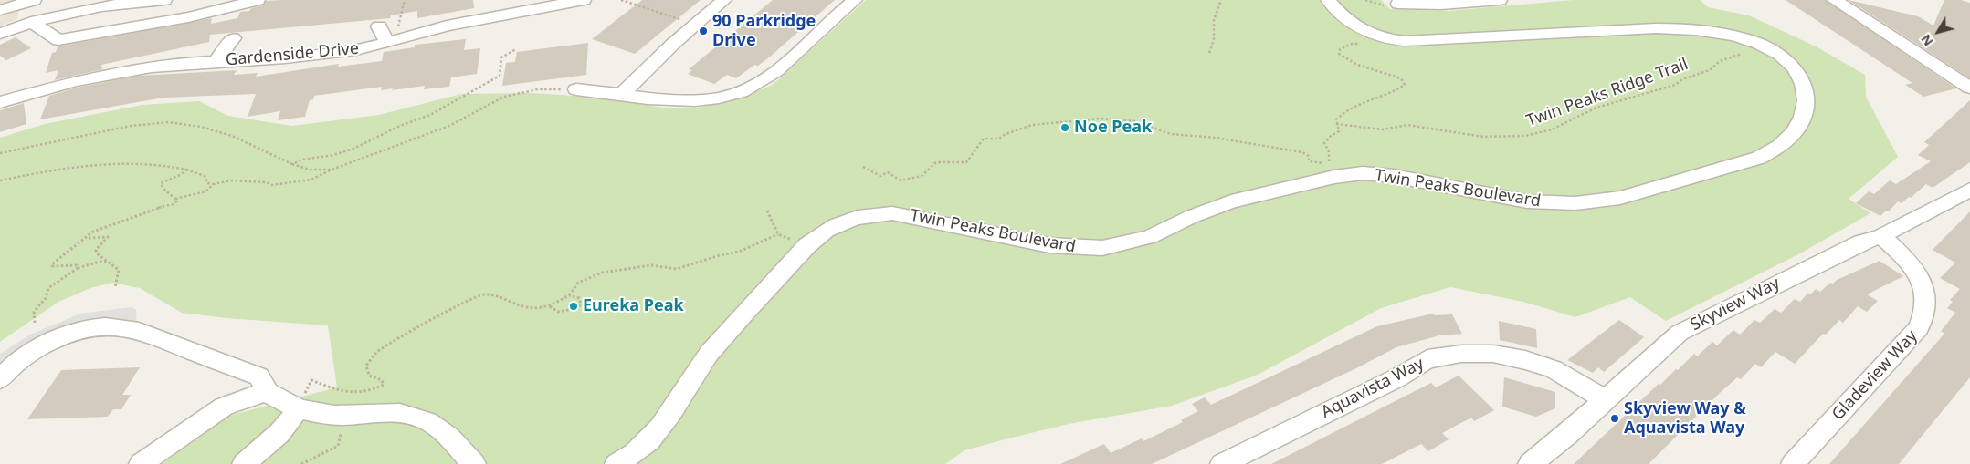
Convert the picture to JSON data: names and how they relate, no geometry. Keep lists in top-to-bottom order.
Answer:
{
  "streets": {
    "street": [
      "Gardenside Drive",
      "Twin Peaks Boulevard",
      "Skyview Way",
      "Gladeview Way",
      "Aquavista Way"
    ],
    "path": ["Twin Peaks Ridge Trail"]
  },
  "crossings": [
    ["Skyview Way", "Gladeview Way"],
    ["Skyview Way", "Aquavista Way"]
  ],
  "places": [
    "90 Parkridge Drive",
    "Noe Peak",
    "Eureka Peak",
    "Skyview Way & Aquavista Way"
  ],
  "north": "bottom left"
}
